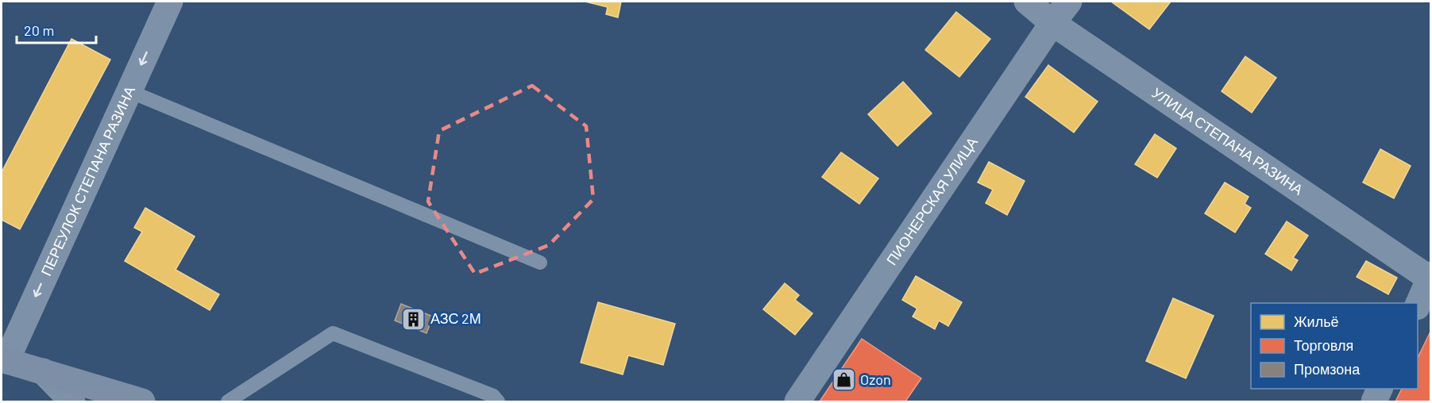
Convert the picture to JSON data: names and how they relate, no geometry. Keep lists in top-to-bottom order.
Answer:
{
  "streets": {
    "street": ["УЛИЦА СТЕПАНА РАЗИНА", "ПЕРЕУЛОК СТЕПАНА РАЗИНА", "ПИОНЕРСКАЯ УЛИЦА"]
  },
  "crossings": [
    ["УЛИЦА СТЕПАНА РАЗИНА", "ПИОНЕРСКАЯ УЛИЦА"]
  ],
  "one_way": ["ПЕРЕУЛОК СТЕПАНА РАЗИНА"],
  "places": {
    "building": ["АЗС 2М"],
    "shop": ["Ozon"]
  },
  "legend": ["Жильё", "Торговля", "Промзона"],
  "scale_bar": "20 m"
}
